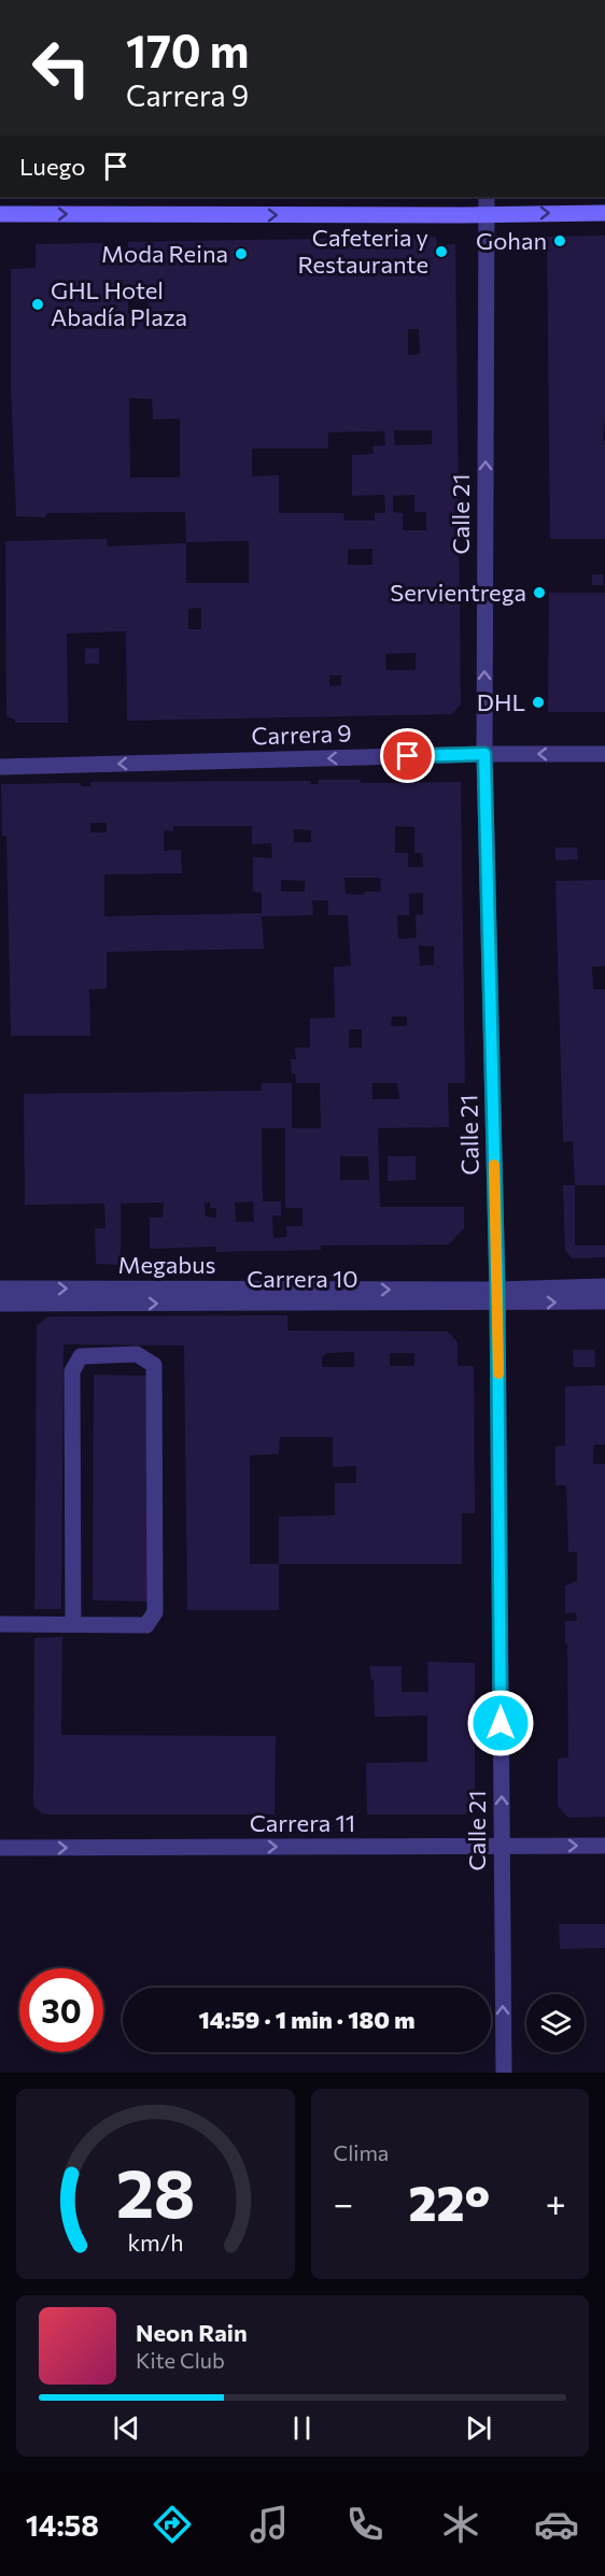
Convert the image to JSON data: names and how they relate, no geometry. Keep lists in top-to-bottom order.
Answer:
{
  "streets": {
    "street": [
      "Calle 21",
      "Carrera 9",
      "Megabus",
      "Carrera 10",
      "Carrera 11"
    ]
  },
  "crossings": [
    ["Calle 21", "Carrera 9"],
    ["Calle 21", "Megabus"],
    ["Calle 21", "Carrera 10"],
    ["Calle 21", "Carrera 11"],
    ["Megabus", "Carrera 10"]
  ],
  "one_way": [
    "Calle 21",
    "Carrera 9",
    "Megabus",
    "Carrera 10",
    "Carrera 11"
  ],
  "places": [
    "Gohan",
    "Cafeteria y Restaurante",
    "Moda Reina",
    "GHL Hotel Abadía Plaza",
    "Servientrega",
    "DHL"
  ],
  "page": {
    "turn": ["170 m", "Carrera 9"],
    "then": "Luego",
    "limit": "30",
    "trip": "14:59 · 1 min · 180 m",
    "tile": "Clima",
    "heat": ["−", "22°", "+"],
    "song": ["Neon Rain", "Kite Club"],
    "tabs": "14:58",
    "gauge": ["28", "km/h"]
  }
}
